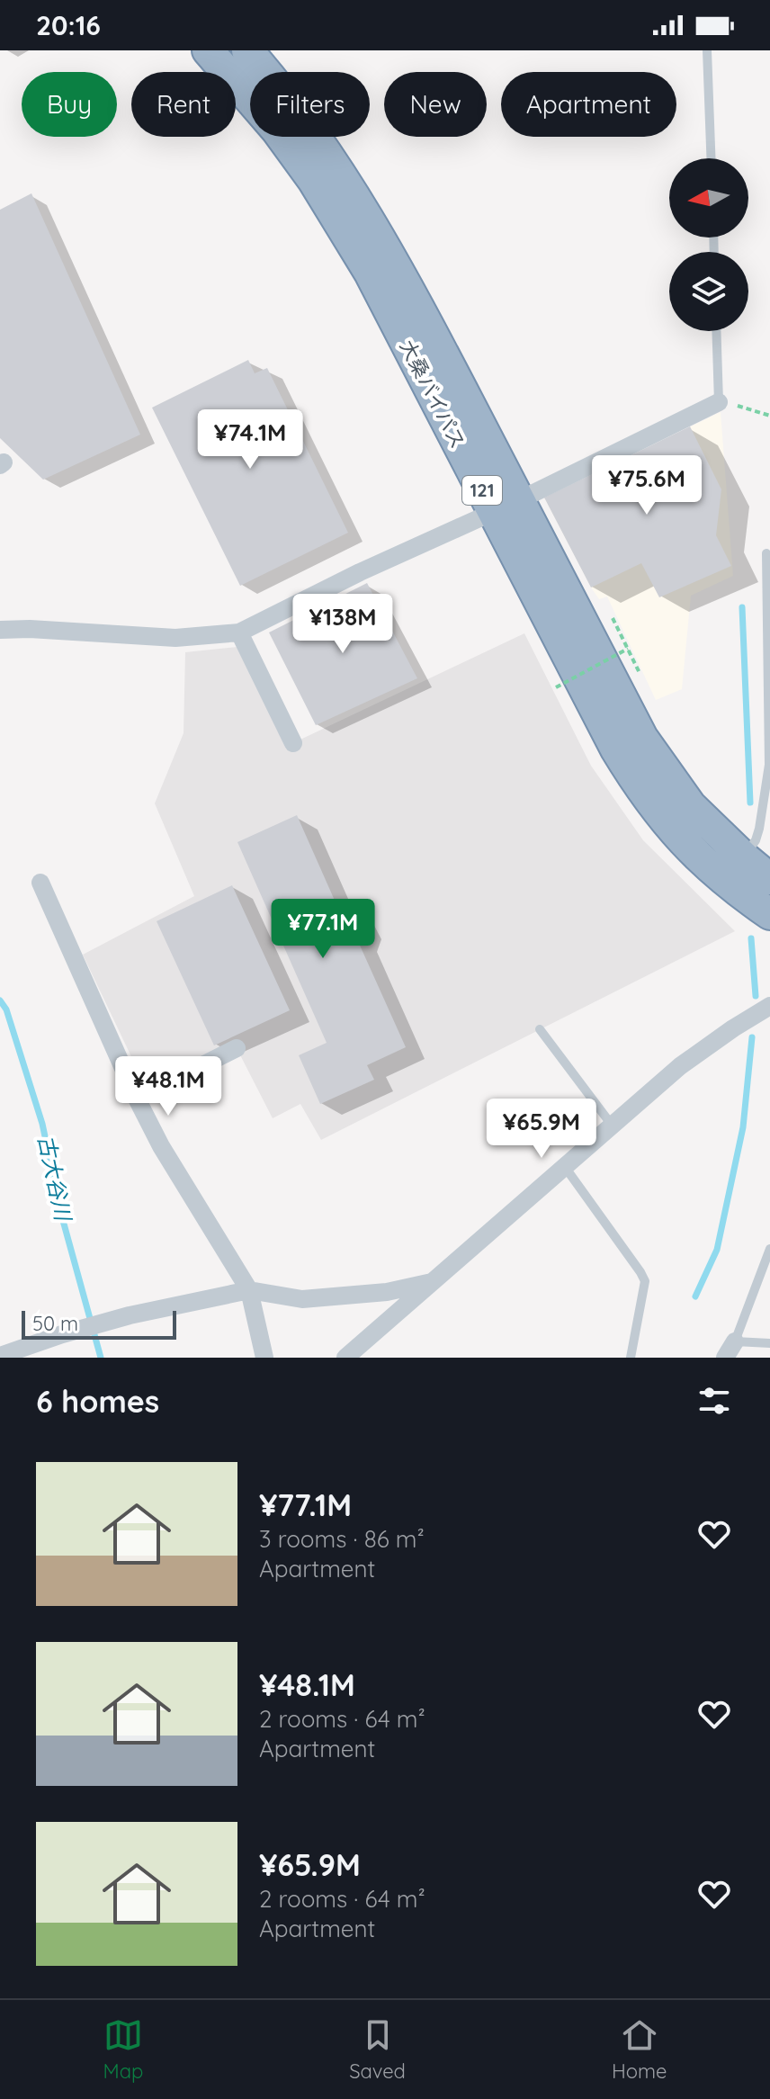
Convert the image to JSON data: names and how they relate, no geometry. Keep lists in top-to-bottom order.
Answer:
{
  "streets": {
    "highway": ["大桑バイパス", "121"]
  },
  "water": ["古大谷川"],
  "scale_bar": "50 m",
  "north": "left",
  "page": {
    "status": "20:16",
    "chip": [
      "Buy",
      "Rent",
      "Filters",
      "New",
      "Apartment"
    ],
    "price": [
      "¥74.1M",
      "¥75.6M",
      "¥138M",
      "¥77.1M",
      "¥48.1M",
      "¥65.9M"
    ],
    "scale": "50 m",
    "heading": "6 homes",
    "list": [
      {
        "name": "¥77.1M",
        "note": "3 rooms · 86 m² · Apartment"
      },
      {
        "name": "¥48.1M",
        "note": "2 rooms · 64 m² · Apartment"
      },
      {
        "name": "¥65.9M",
        "note": "2 rooms · 64 m² · Apartment"
      }
    ],
    "tabs": ["Map", "Saved", "Home"]
  }
}
